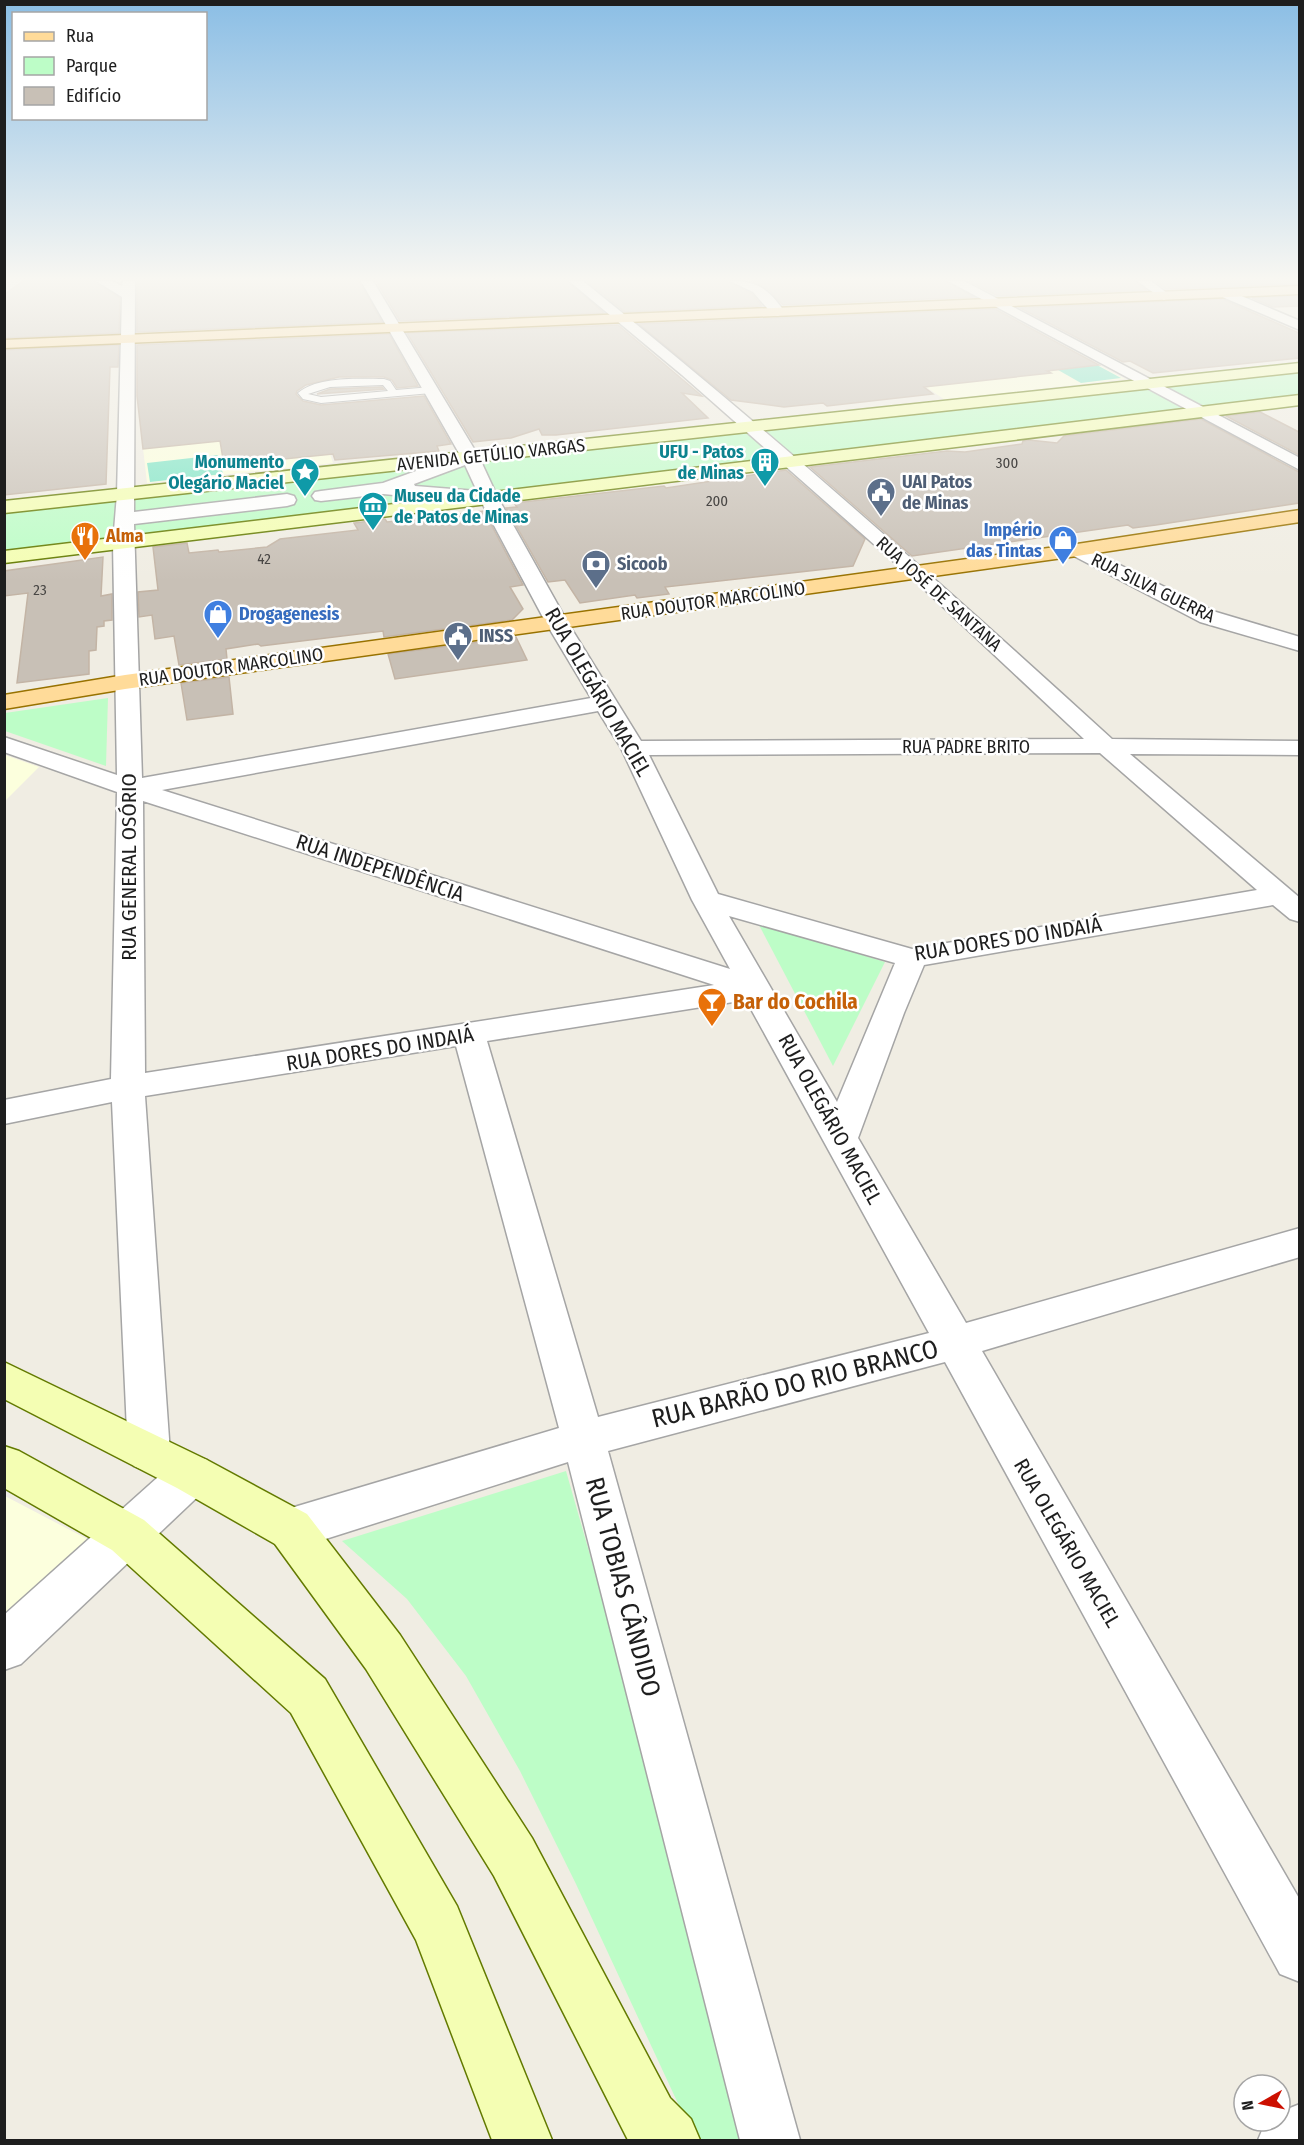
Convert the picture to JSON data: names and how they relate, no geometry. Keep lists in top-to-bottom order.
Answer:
{
  "streets": {
    "main road": ["RUA DOUTOR MARCOLINO"],
    "street": [
      "AVENIDA GETÚLIO VARGAS",
      "RUA SILVA GUERRA",
      "RUA JOSÉ DE SANTANA",
      "RUA OLEGÁRIO MACIEL",
      "RUA PADRE BRITO",
      "RUA GENERAL OSÓRIO",
      "RUA INDEPENDÊNCIA",
      "RUA DORES DO INDAIÁ",
      "RUA BARÃO DO RIO BRANCO",
      "RUA TOBIAS CÂNDIDO"
    ]
  },
  "crossings": [
    ["AVENIDA GETÚLIO VARGAS", "RUA JOSÉ DE SANTANA"],
    ["AVENIDA GETÚLIO VARGAS", "RUA OLEGÁRIO MACIEL"],
    ["AVENIDA GETÚLIO VARGAS", "RUA GENERAL OSÓRIO"],
    ["RUA SILVA GUERRA", "RUA DOUTOR MARCOLINO"],
    ["RUA JOSÉ DE SANTANA", "RUA DOUTOR MARCOLINO"],
    ["RUA JOSÉ DE SANTANA", "RUA PADRE BRITO"],
    ["RUA JOSÉ DE SANTANA", "RUA DORES DO INDAIÁ"],
    ["RUA DOUTOR MARCOLINO", "RUA OLEGÁRIO MACIEL"],
    ["RUA DOUTOR MARCOLINO", "RUA GENERAL OSÓRIO"],
    ["RUA OLEGÁRIO MACIEL", "RUA PADRE BRITO"],
    ["RUA OLEGÁRIO MACIEL", "RUA INDEPENDÊNCIA"],
    ["RUA OLEGÁRIO MACIEL", "RUA DORES DO INDAIÁ"],
    ["RUA OLEGÁRIO MACIEL", "RUA BARÃO DO RIO BRANCO"],
    ["RUA GENERAL OSÓRIO", "RUA INDEPENDÊNCIA"],
    ["RUA GENERAL OSÓRIO", "RUA DORES DO INDAIÁ"],
    ["RUA INDEPENDÊNCIA", "RUA DORES DO INDAIÁ"],
    ["RUA DORES DO INDAIÁ", "RUA TOBIAS CÂNDIDO"],
    ["RUA BARÃO DO RIO BRANCO", "RUA TOBIAS CÂNDIDO"]
  ],
  "places": {
    "building": ["UFU - Patos de Minas"],
    "place": ["Monumento Olegário Maciel"],
    "public building": ["UAI Patos de Minas", "INSS"],
    "museum": ["Museu da Cidade de Patos de Minas"],
    "restaurant": ["Alma"],
    "shop": ["Império das Tintas", "Drogagenesis"],
    "bank": ["Sicoob"],
    "bar": ["Bar do Cochila"]
  },
  "house_numbers": [
    "300",
    "200",
    "42",
    "23"
  ],
  "legend": ["Rua", "Parque", "Edifício"],
  "north": "left"
}
